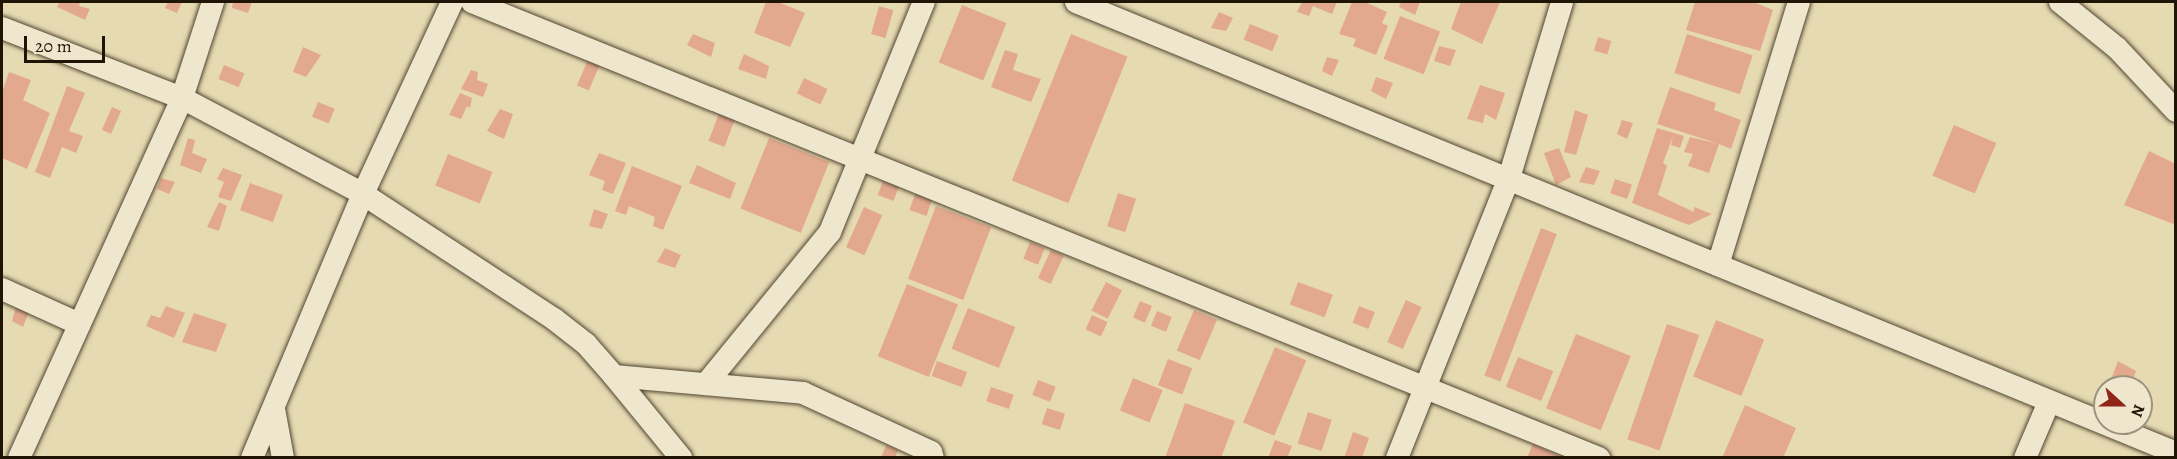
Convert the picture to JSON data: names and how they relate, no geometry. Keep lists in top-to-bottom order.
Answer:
{
  "scale_bar": "20 m",
  "north": "right"
}
